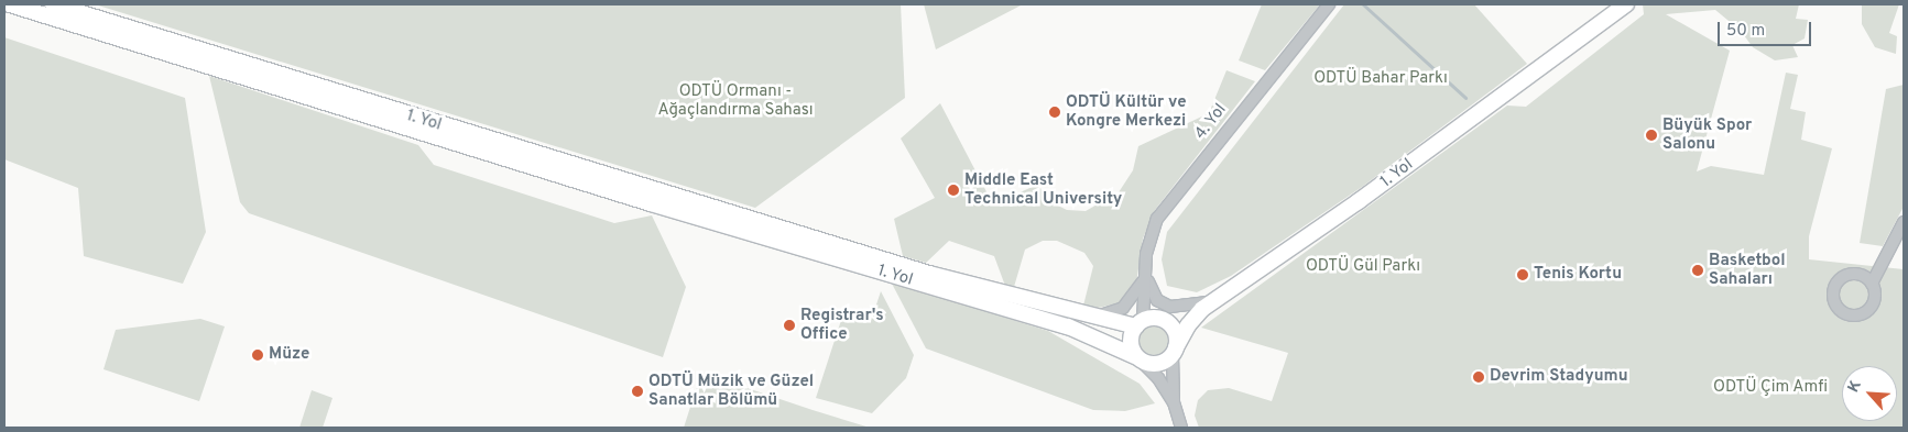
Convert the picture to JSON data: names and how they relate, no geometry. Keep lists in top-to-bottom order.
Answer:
{
  "streets": {
    "main road": ["1. Yol"],
    "street": ["4. Yol"]
  },
  "crossings": [
    ["1. Yol", "4. Yol"]
  ],
  "parks": [
    "ODTÜ Bahar Parkı",
    "ODTÜ Ormanı - Ağaçlandırma Sahası",
    "ODTÜ Gül Parkı",
    "ODTÜ Çim Amfi"
  ],
  "places": [
    "ODTÜ Kültür ve Kongre Merkezi",
    "Büyük Spor Salonu",
    "Middle East Technical University",
    "Basketbol Sahaları",
    "Tenis Kortu",
    "Registrar's Office",
    "Müze",
    "Devrim Stadyumu",
    "ODTÜ Müzik ve Güzel Sanatlar Bölümü"
  ],
  "scale_bar": "50 m",
  "north": "top left"
}
